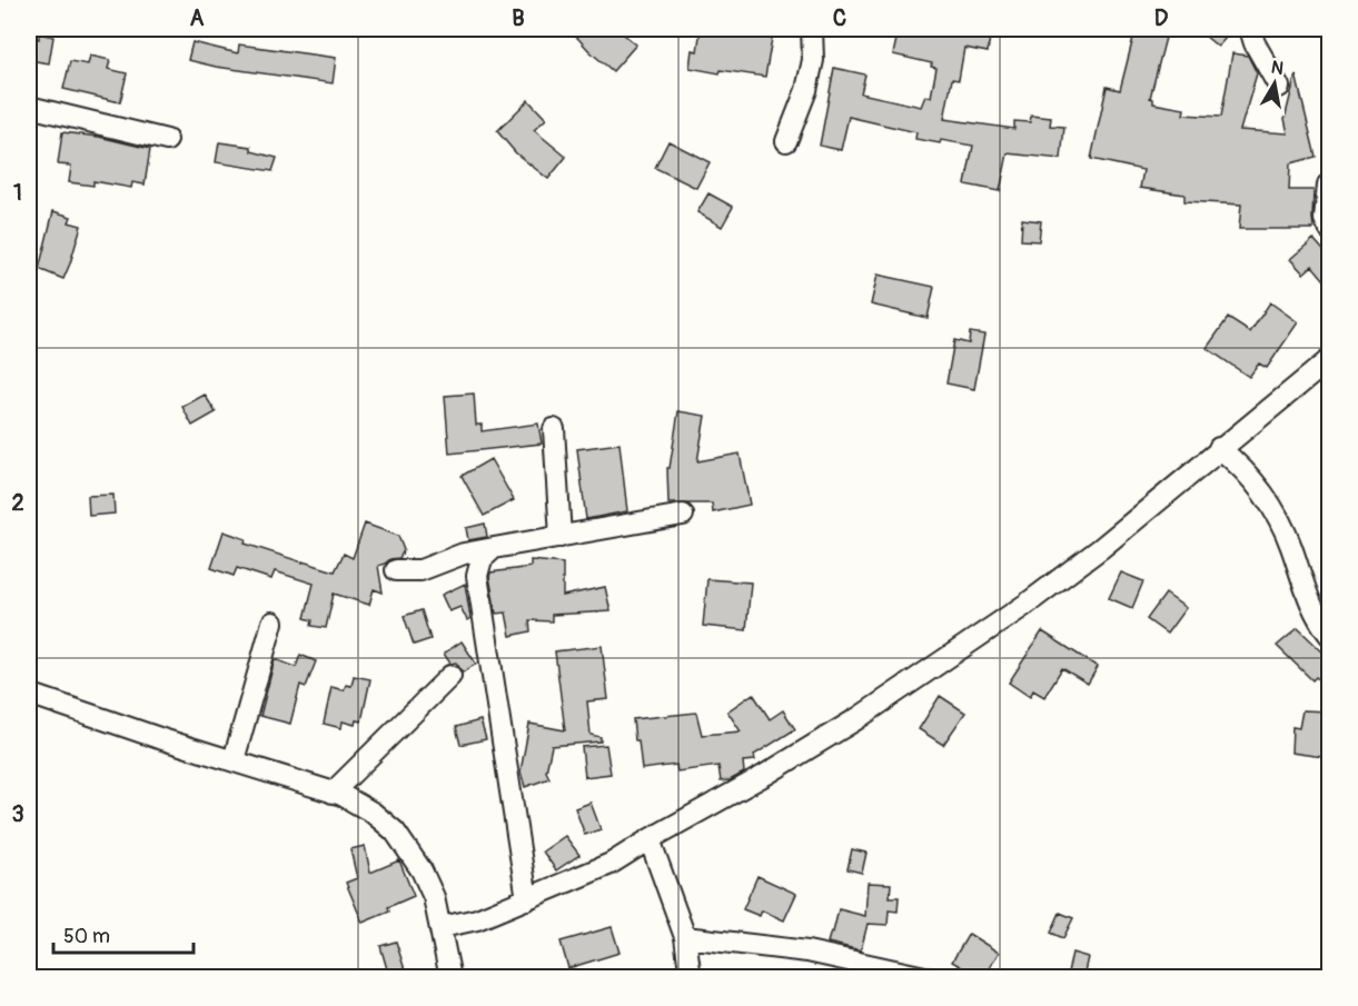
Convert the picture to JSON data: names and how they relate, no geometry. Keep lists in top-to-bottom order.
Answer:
{
  "scale_bar": "50 m",
  "north": "top",
  "grid": {
    "columns": [
      "A",
      "B",
      "C",
      "D"
    ],
    "rows": ["1", "2", "3"]
  }
}
